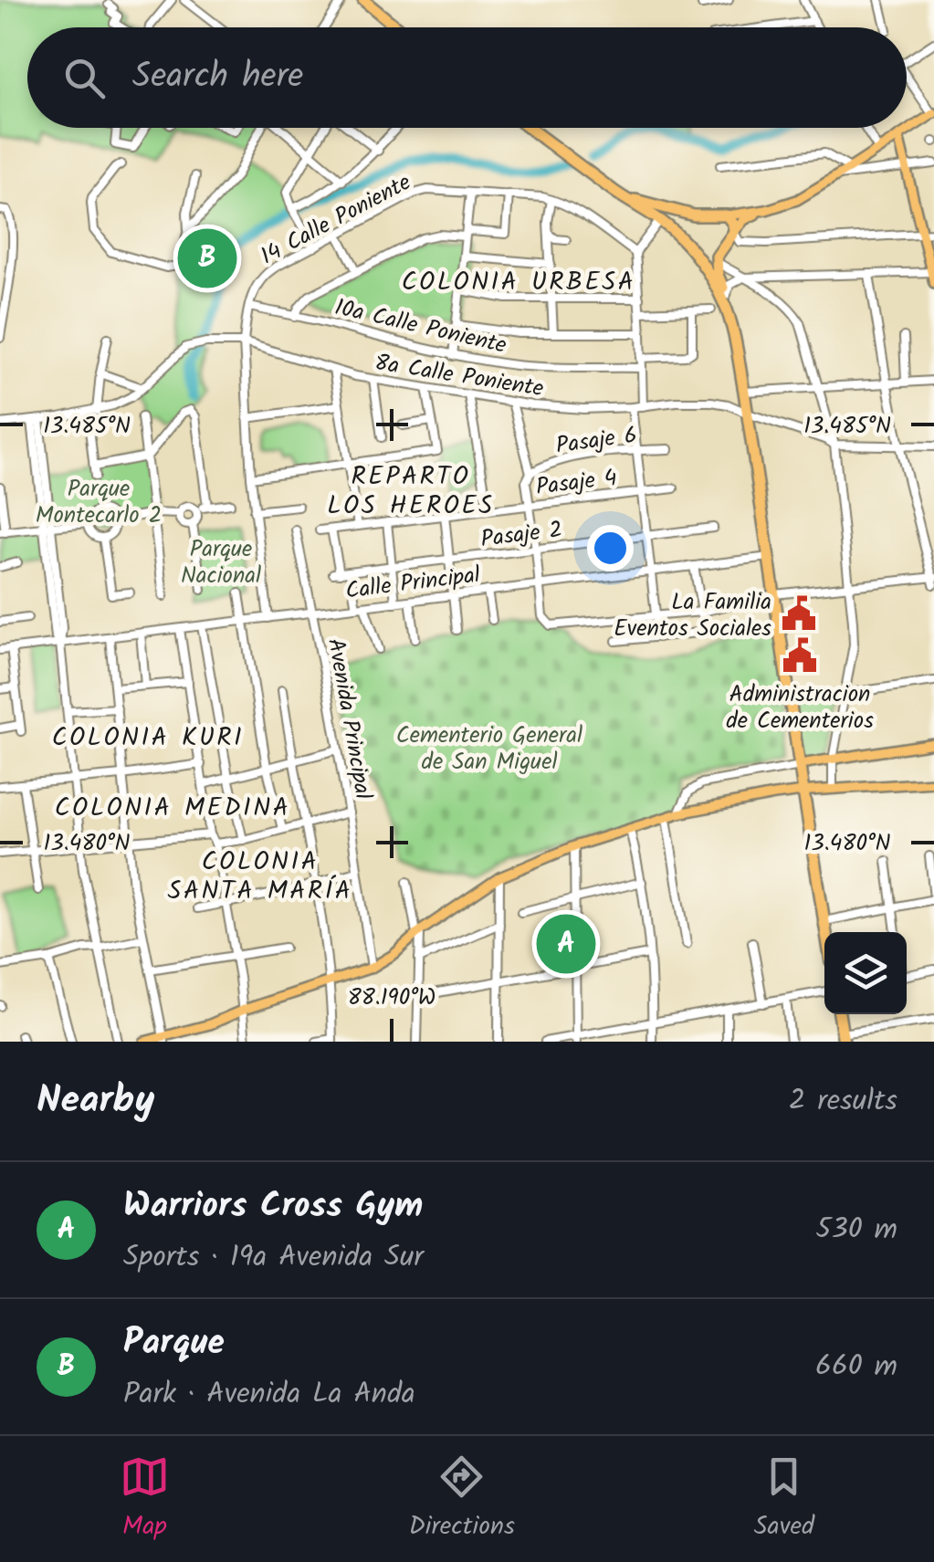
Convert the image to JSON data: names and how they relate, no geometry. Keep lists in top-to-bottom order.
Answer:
{
  "streets": {
    "street": [
      "14 Calle Poniente",
      "10a Calle Poniente",
      "8a Calle Poniente",
      "Pasaje 6",
      "Pasaje 4",
      "Pasaje 2",
      "Calle Principal",
      "Avenida Principal"
    ]
  },
  "crossings": [
    ["14 Calle Poniente", "10a Calle Poniente"],
    ["Pasaje 4", "Pasaje 2"],
    ["Calle Principal", "Avenida Principal"]
  ],
  "districts": [
    "COLONIA URBESA",
    "REPARTO LOS HEROES",
    "COLONIA KURI",
    "COLONIA MEDINA",
    "COLONIA SANTA MARÍA"
  ],
  "parks": ["Parque Montecarlo 2", "Parque Nacional", "Cementerio General de San Miguel"],
  "places": {
    "public building": ["La Familia Eventos Sociales", "Administracion de Cementerios"]
  },
  "page": {
    "search": "Search here",
    "pins": ["B", "A"],
    "heading": ["Nearby", "2 results"],
    "list": [
      {
        "mark": "A",
        "name": "Warriors Cross Gym",
        "note": "Sports · 19a Avenida Sur",
        "value": "530 m"
      },
      {
        "mark": "B",
        "name": "Parque",
        "note": "Park · Avenida La Anda",
        "value": "660 m"
      }
    ],
    "nav": ["Map", "Directions", "Saved"]
  },
  "coordinates": ["13.485°N", "13.480°N", "88.190°W"]
}
